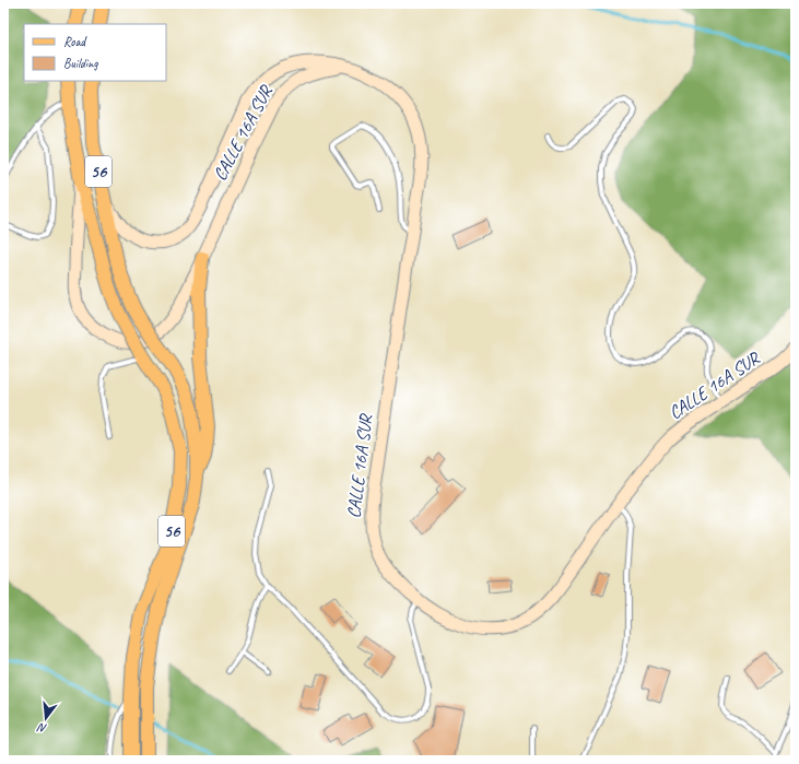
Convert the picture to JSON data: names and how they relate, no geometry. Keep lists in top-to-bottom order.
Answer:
{
  "streets": {
    "main road": ["CALLE 16A SUR", "56"]
  },
  "crossings": [
    ["CALLE 16A SUR", "56"]
  ],
  "legend": ["Road", "Building"],
  "north": "bottom"
}
